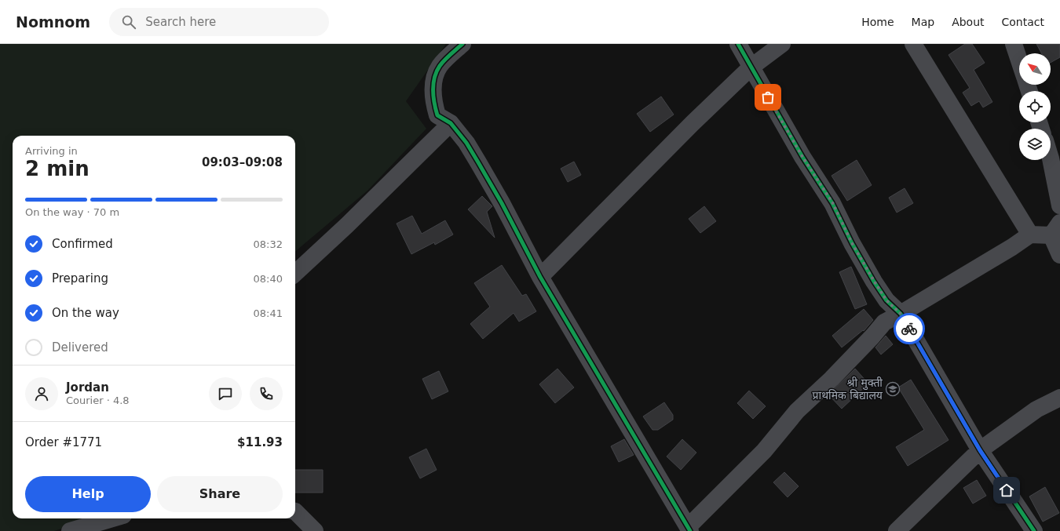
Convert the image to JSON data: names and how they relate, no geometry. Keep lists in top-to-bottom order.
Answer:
{
  "places": {
    "school or university": ["श्री मुक्ती प्राथमिक बिद्यालय"]
  },
  "north": "top left",
  "page": {
    "header": "Nomnom",
    "search": "Search here",
    "nav": [
      "Home",
      "Map",
      "About",
      "Contact"
    ],
    "heading": ["2 min", "Arriving in", "09:03–09:08"],
    "panel": [
      "Jordan",
      "Courier · 4.8",
      "Order #1771",
      "$11.93"
    ],
    "bar": "On the way · 70 m",
    "list": [
      ["Confirmed", "08:32"],
      ["Preparing", "08:40"],
      ["On the way", "08:41"],
      "Delivered"
    ],
    "buttons": ["Help", "Share"]
  }
}
